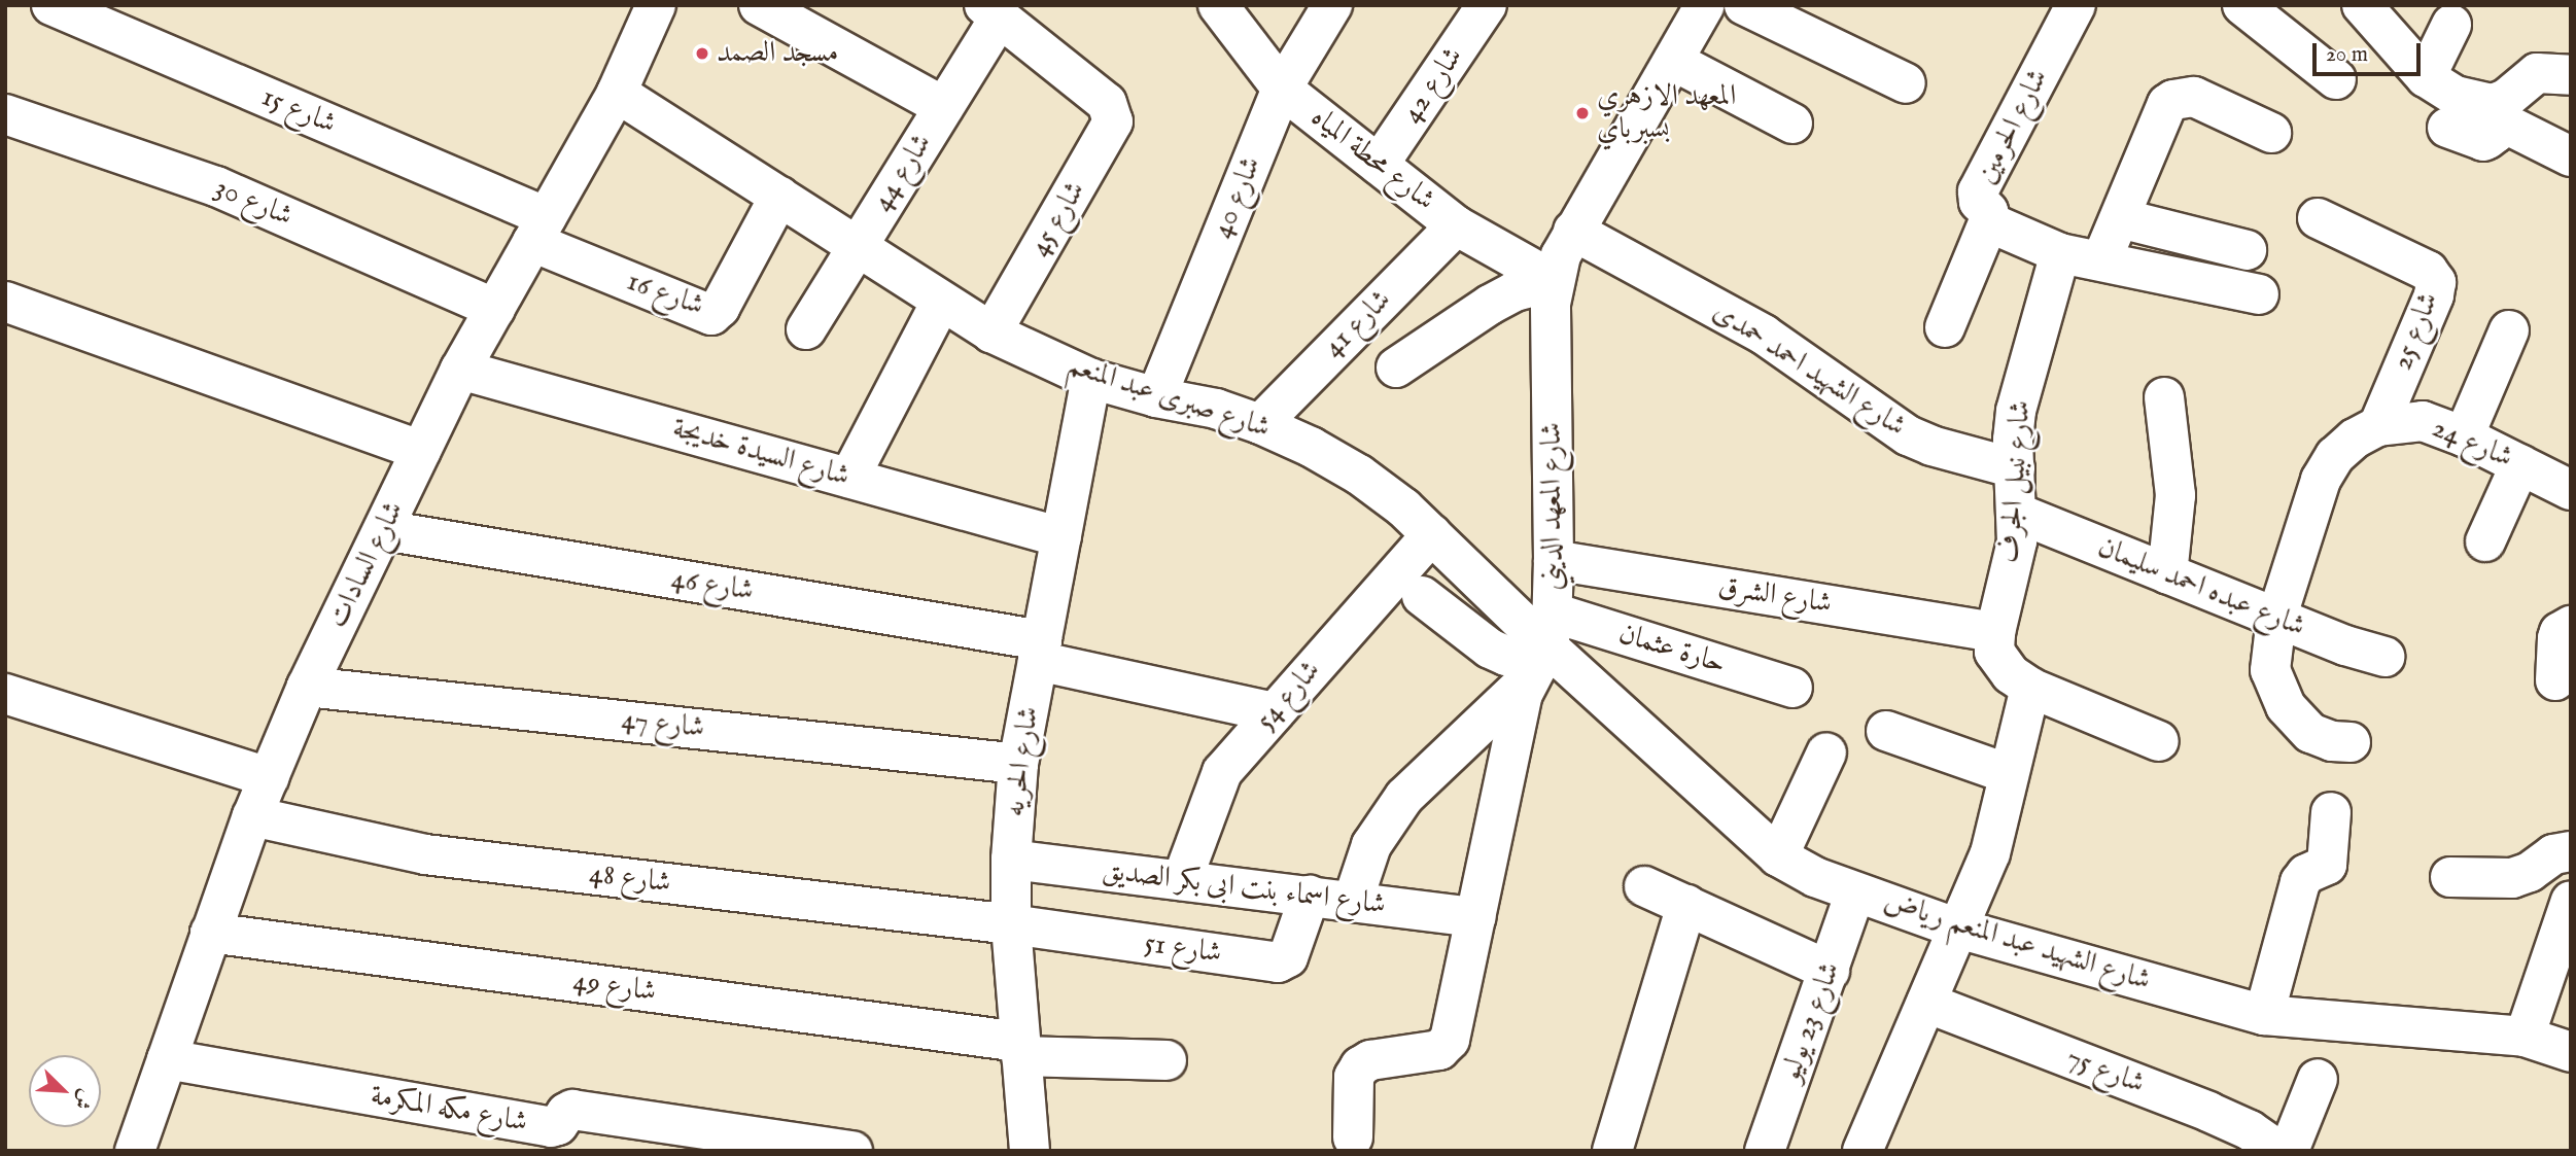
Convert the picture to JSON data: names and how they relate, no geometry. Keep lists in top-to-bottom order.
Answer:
{
  "streets": {
    "street": [
      "شارع 42",
      "شارع 15",
      "شارع الحرمين",
      "شارع محطة المياه",
      "شارع 44",
      "شارع 40",
      "شارع 30",
      "شارع 45",
      "شارع 16",
      "شارع 41",
      "شارع 25",
      "شارع الشهيد احمد حمدى",
      "شارع صبرى عبد المنعم",
      "شارع 24",
      "شارع السيدة خديجة",
      "شارع نبيل الجرف",
      "شارع المعهد الديني",
      "شارع السادات",
      "شارع 46",
      "شارع عبده احمد سليمان",
      "شارع الشرق",
      "حارة عثمان",
      "شارع 54",
      "شارع 47",
      "شارع الحريه",
      "شارع 48",
      "شارع اسماء بنت ابى بكر الصديق",
      "شارع الشهيد عبد المنعم رياض",
      "شارع 51",
      "شارع 49",
      "شارع 23 يوليو",
      "شارع 75",
      "شارع مكه المكرمة"
    ]
  },
  "crossings": [
    ["شارع 42", "شارع محطة المياه"],
    ["شارع 15", "شارع 16"],
    ["شارع 15", "شارع السادات"],
    ["شارع محطة المياه", "شارع 40"],
    ["شارع محطة المياه", "شارع 41"],
    ["شارع محطة المياه", "شارع المعهد الديني"],
    ["شارع 44", "شارع 45"],
    ["شارع 44", "شارع صبرى عبد المنعم"],
    ["شارع 40", "شارع صبرى عبد المنعم"],
    ["شارع 30", "شارع السادات"],
    ["شارع 45", "شارع صبرى عبد المنعم"],
    ["شارع 16", "شارع صبرى عبد المنعم"],
    ["شارع 16", "شارع السادات"],
    ["شارع 41", "شارع صبرى عبد المنعم"],
    ["شارع 25", "شارع 24"],
    ["شارع الشهيد احمد حمدى", "شارع نبيل الجرف"],
    ["شارع الشهيد احمد حمدى", "شارع المعهد الديني"],
    ["شارع صبرى عبد المنعم", "شارع المعهد الديني"],
    ["شارع صبرى عبد المنعم", "شارع السادات"],
    ["شارع صبرى عبد المنعم", "حارة عثمان"],
    ["شارع صبرى عبد المنعم", "شارع 54"],
    ["شارع صبرى عبد المنعم", "شارع الحريه"],
    ["شارع صبرى عبد المنعم", "شارع الشهيد عبد المنعم رياض"],
    ["شارع 24", "شارع عبده احمد سليمان"],
    ["شارع السيدة خديجة", "شارع السادات"],
    ["شارع السيدة خديجة", "شارع الحريه"],
    ["شارع نبيل الجرف", "شارع عبده احمد سليمان"],
    ["شارع نبيل الجرف", "شارع الشرق"],
    ["شارع المعهد الديني", "شارع الشرق"],
    ["شارع المعهد الديني", "حارة عثمان"],
    ["شارع المعهد الديني", "شارع اسماء بنت ابى بكر الصديق"],
    ["شارع المعهد الديني", "شارع الشهيد عبد المنعم رياض"],
    ["شارع السادات", "شارع 46"],
    ["شارع السادات", "شارع 47"],
    ["شارع السادات", "شارع 48"],
    ["شارع السادات", "شارع 49"],
    ["شارع السادات", "شارع مكه المكرمة"],
    ["شارع 46", "شارع 54"],
    ["شارع 46", "شارع الحريه"],
    ["حارة عثمان", "شارع الشهيد عبد المنعم رياض"],
    ["شارع 54", "شارع اسماء بنت ابى بكر الصديق"],
    ["شارع 47", "شارع الحريه"],
    ["شارع الحريه", "شارع 48"],
    ["شارع الحريه", "شارع اسماء بنت ابى بكر الصديق"],
    ["شارع الحريه", "شارع 51"],
    ["شارع الحريه", "شارع 49"],
    ["شارع 48", "شارع 51"],
    ["شارع اسماء بنت ابى بكر الصديق", "شارع 51"],
    ["شارع الشهيد عبد المنعم رياض", "شارع 23 يوليو"]
  ],
  "places": ["مسجد الصمد", "المعهد الازهري بسبرباي"],
  "scale_bar": "20 m",
  "north": "bottom right"
}
